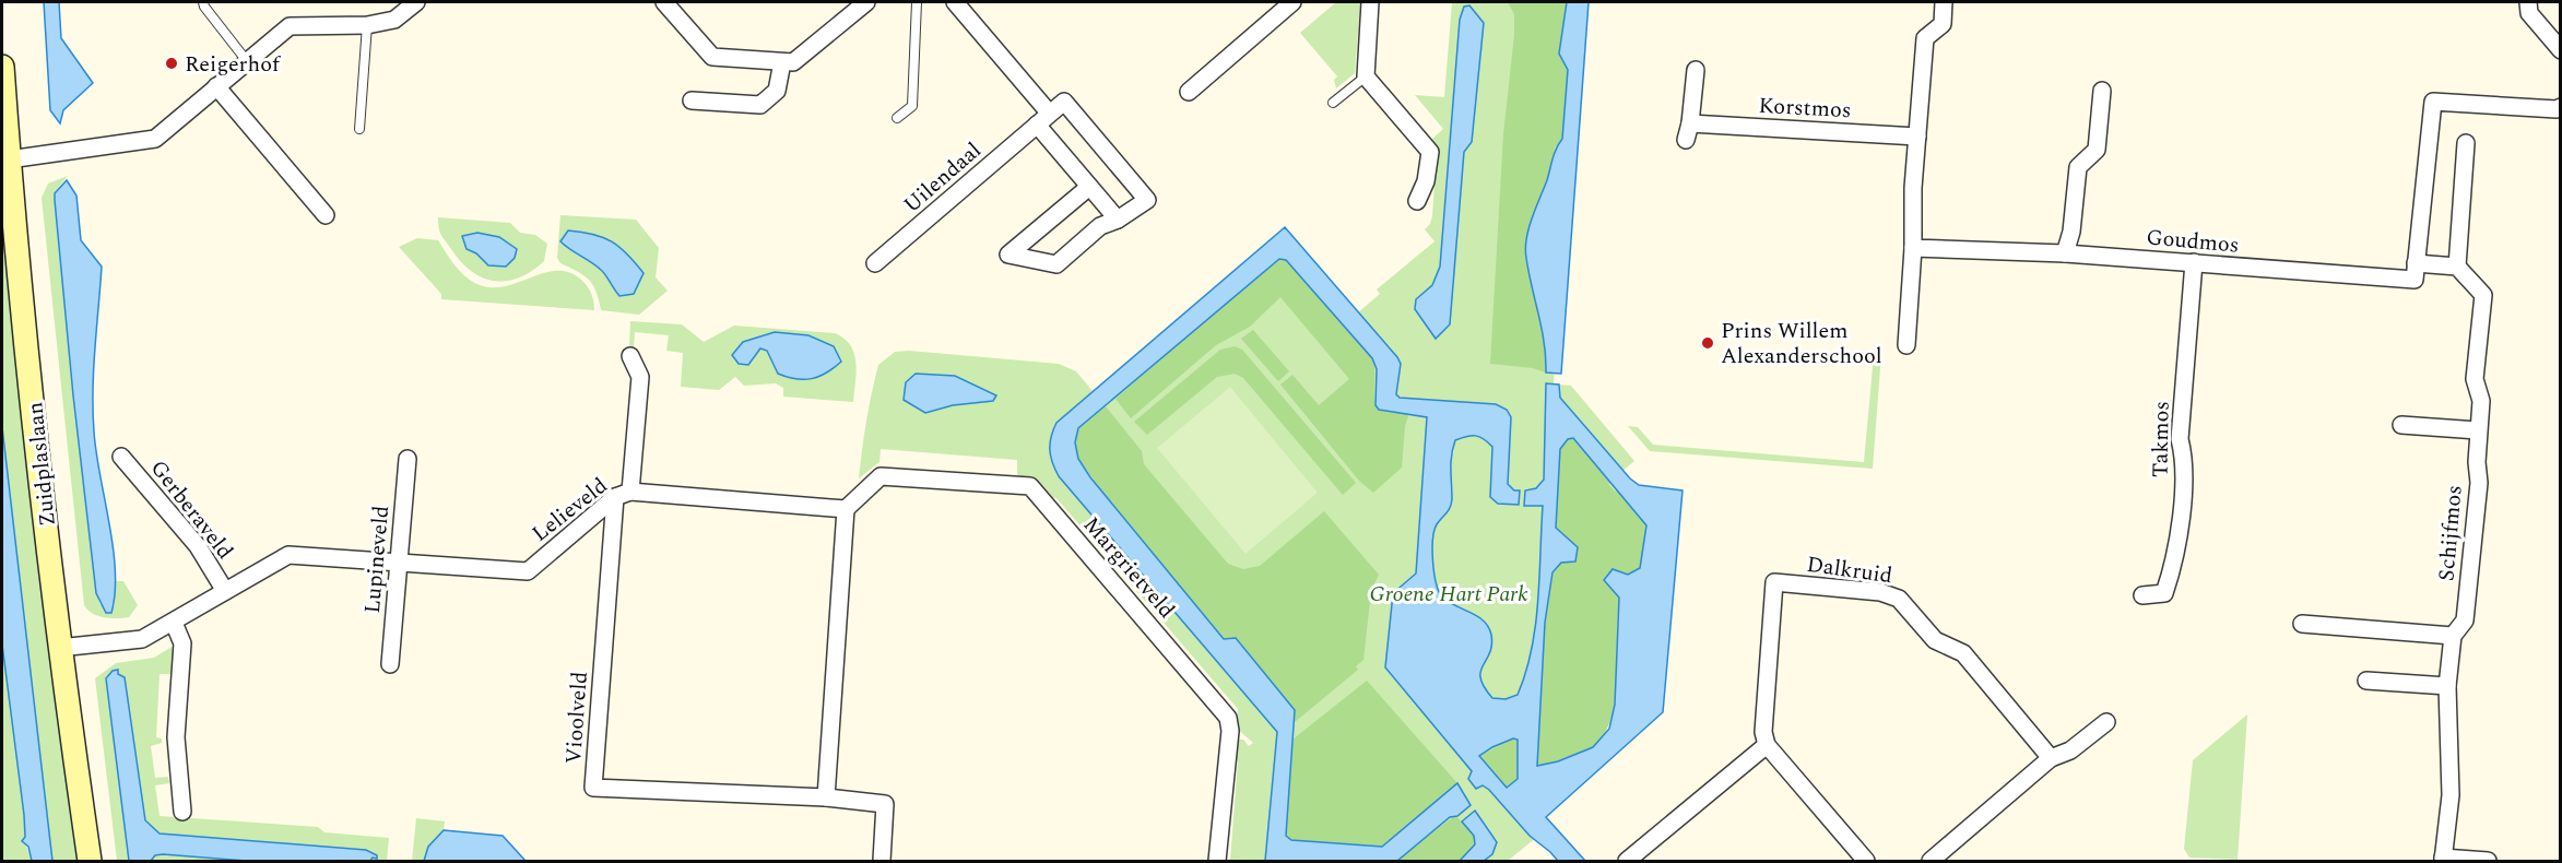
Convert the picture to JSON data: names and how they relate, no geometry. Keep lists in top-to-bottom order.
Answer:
{
  "streets": {
    "street": [
      "Korstmos",
      "Uilendaal",
      "Goudmos",
      "Takmos",
      "Zuidplaslaan",
      "Gerberaveld",
      "Lelieveld",
      "Schijfmos",
      "Lupineveld",
      "Margrietveld",
      "Dalkruid",
      "Vioolveld"
    ]
  },
  "crossings": [
    ["Goudmos", "Takmos"],
    ["Zuidplaslaan", "Lelieveld"],
    ["Gerberaveld", "Lelieveld"],
    ["Lelieveld", "Lupineveld"],
    ["Lelieveld", "Margrietveld"],
    ["Lelieveld", "Vioolveld"]
  ],
  "parks": ["Groene Hart Park"],
  "places": ["Reigerhof", "Prins Willem Alexanderschool"]
}
